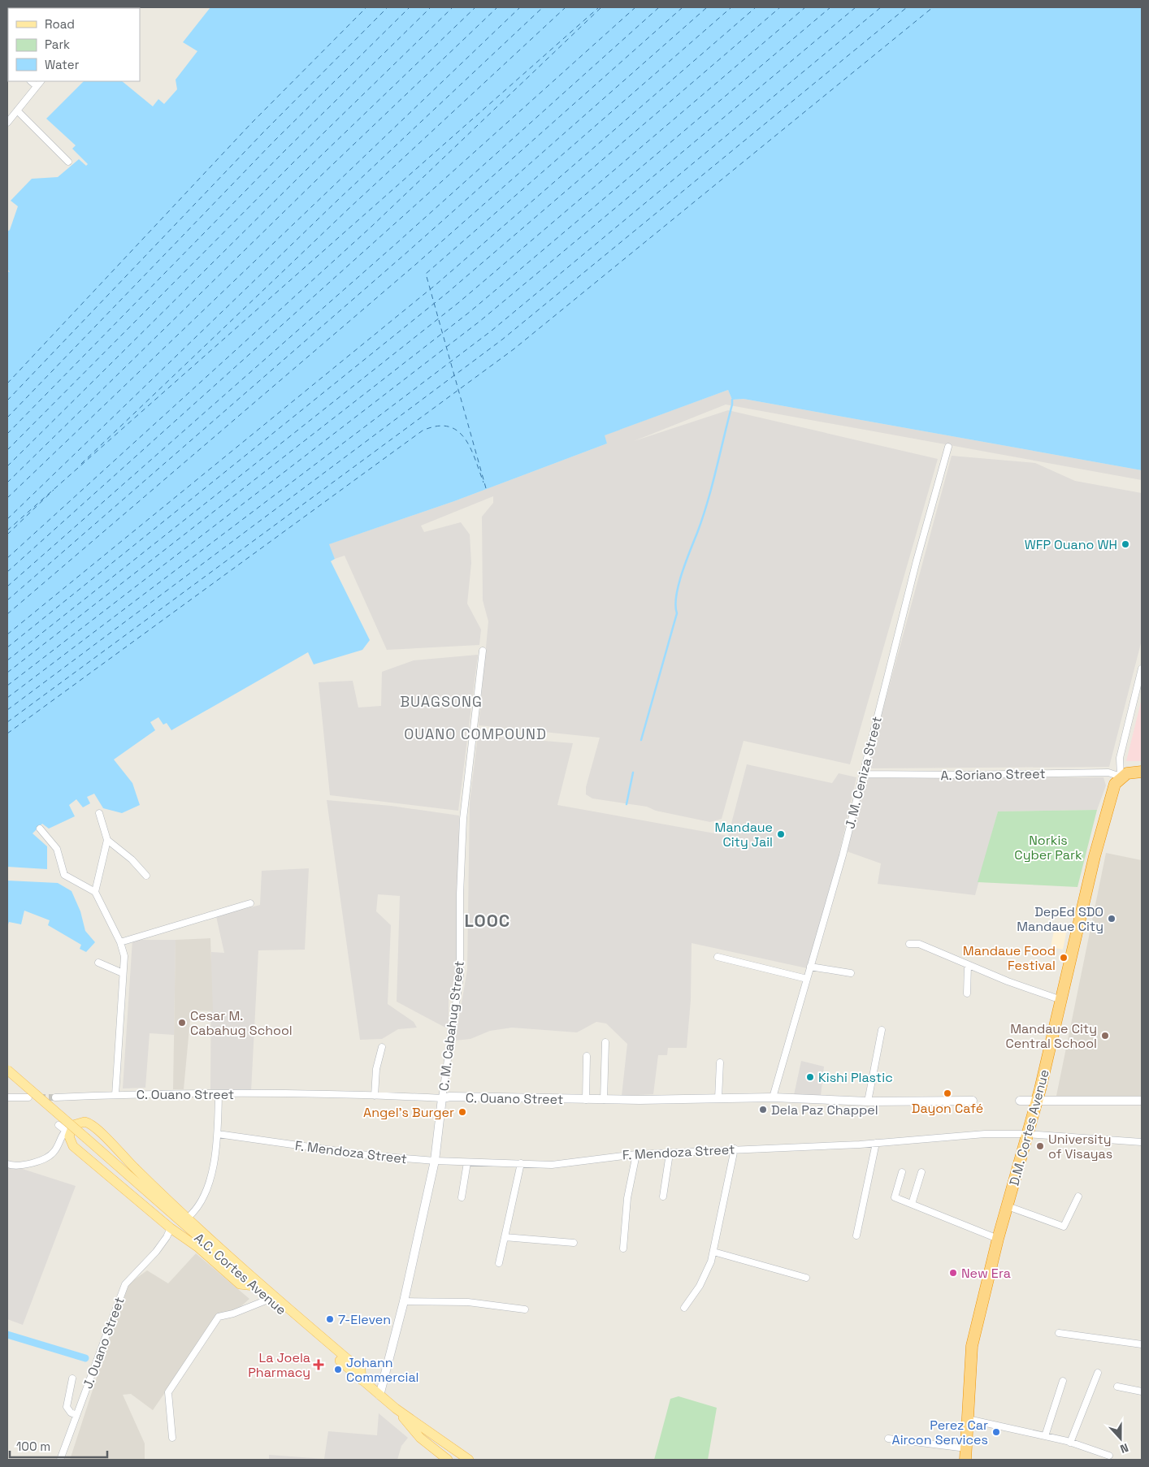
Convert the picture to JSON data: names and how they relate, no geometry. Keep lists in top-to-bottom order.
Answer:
{
  "streets": {
    "highway": ["D.M. Cortes Avenue"],
    "main road": ["A.C. Cortes Avenue"],
    "street": [
      "J. M. Ceniza Street",
      "A. Soriano Street",
      "C. M. Cabahug Street",
      "C. Ouano Street",
      "F. Mendoza Street",
      "J. Ouano Street"
    ]
  },
  "crossings": [
    ["J. M. Ceniza Street", "A. Soriano Street"],
    ["J. M. Ceniza Street", "C. Ouano Street"],
    ["A. Soriano Street", "D.M. Cortes Avenue"],
    ["C. M. Cabahug Street", "C. Ouano Street"],
    ["C. M. Cabahug Street", "F. Mendoza Street"],
    ["C. M. Cabahug Street", "A.C. Cortes Avenue"],
    ["D.M. Cortes Avenue", "F. Mendoza Street"]
  ],
  "districts": ["BUAGSONG", "OUANO COMPOUND", "LOOC"],
  "parks": ["Norkis Cyber Park"],
  "places": {
    "other": [
      "WFP Ouano WH",
      "Mandaue City Jail",
      "DepEd SDO Mandaue City",
      "Mandaue Food Festival",
      "Cesar M. Cabahug School",
      "Mandaue City Central School",
      "Kishi Plastic",
      "Dayon Café",
      "Dela Paz Chappel",
      "Angel's Burger",
      "University of Visayas",
      "New Era",
      "7-Eleven",
      "Johann Commercial",
      "Perez Car Aircon Services"
    ],
    "health": ["La Joela Pharmacy"]
  },
  "legend": ["Road", "Park", "Water"],
  "scale_bar": "100 m",
  "north": "bottom"
}
